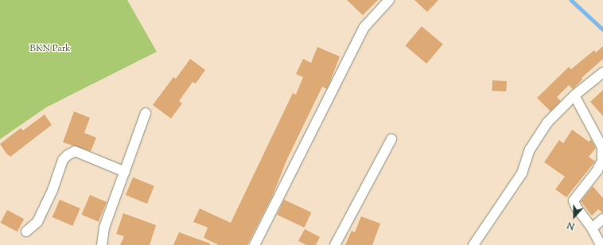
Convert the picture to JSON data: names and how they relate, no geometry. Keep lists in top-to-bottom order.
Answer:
{
  "parks": ["BKN Park"],
  "north": "bottom"
}
